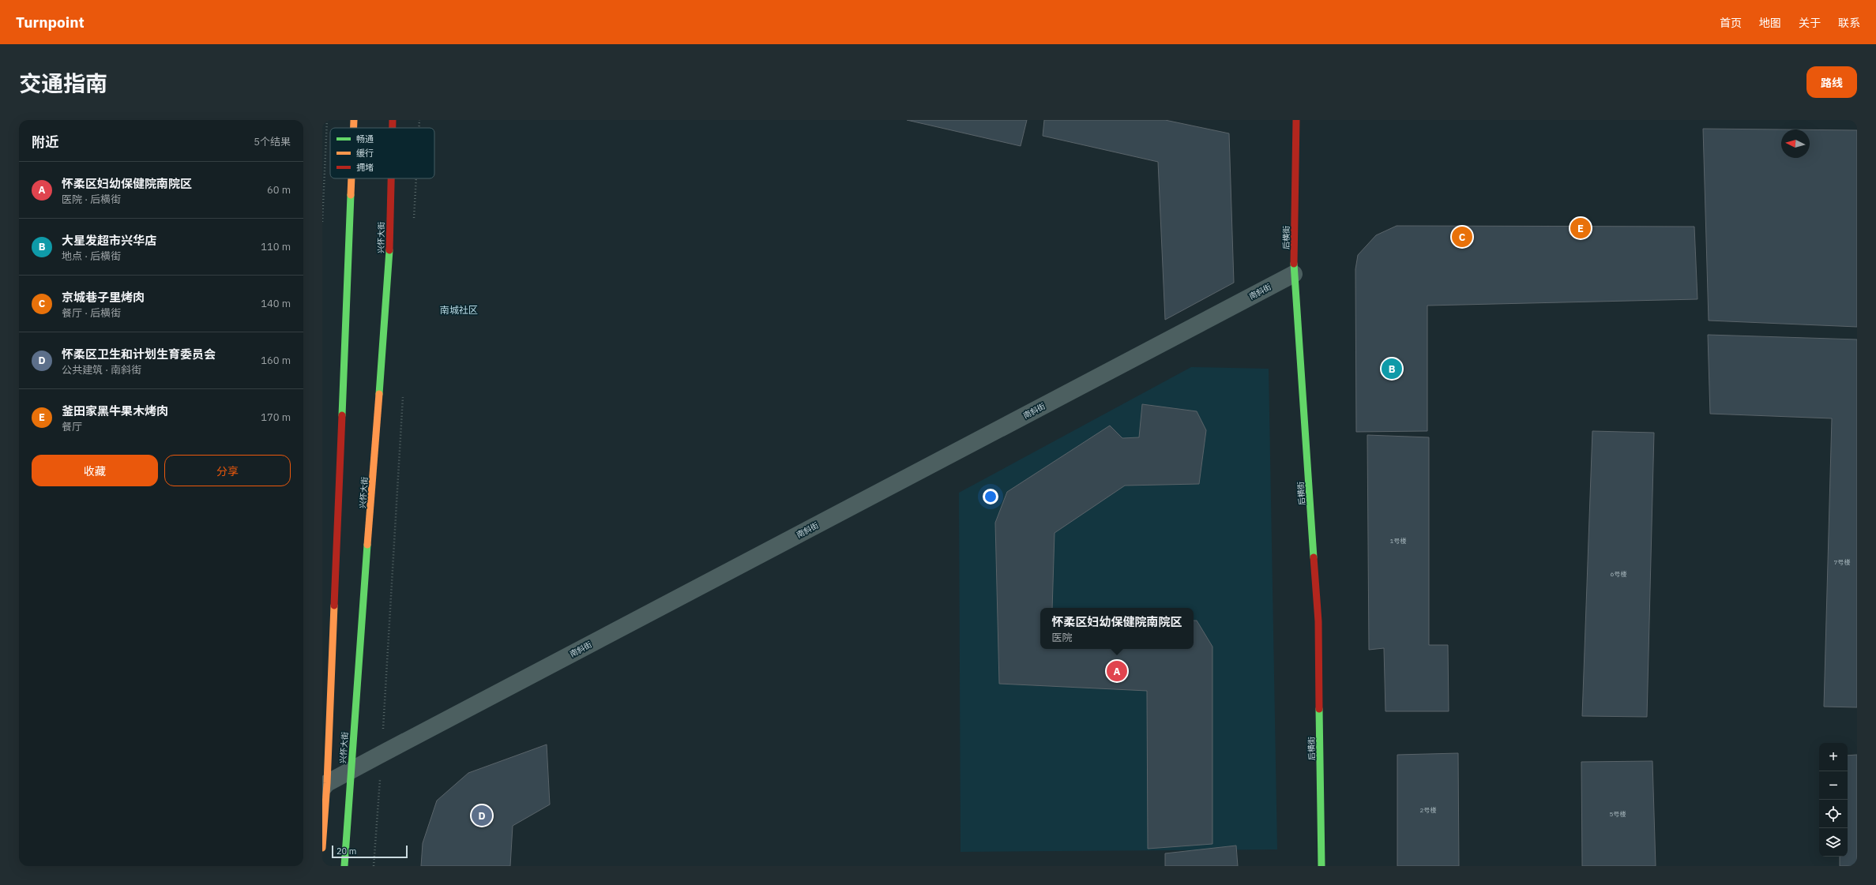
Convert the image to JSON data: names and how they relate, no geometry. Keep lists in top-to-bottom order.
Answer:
{
  "streets": {
    "main road": ["兴怀大街", "后横街"],
    "street": ["南斜街"]
  },
  "crossings": [
    ["兴怀大街", "南斜街"],
    ["后横街", "南斜街"]
  ],
  "districts": ["南城社区"],
  "house_numbers": [
    "1号楼",
    "7号楼",
    "6号楼",
    "2号楼",
    "5号楼"
  ],
  "legend": ["畅通", "缓行", "拥堵"],
  "scale_bar": "20 m",
  "north": "left",
  "page": {
    "header": "Turnpoint",
    "nav": [
      "首页",
      "地图",
      "关于",
      "联系"
    ],
    "title": "交通指南",
    "buttons": [
      "路线",
      ["收藏", "分享"]
    ],
    "heading": ["附近", "5个结果"],
    "list": [
      {
        "mark": "A",
        "name": "怀柔区妇幼保健院南院区",
        "note": "医院 · 后横街",
        "value": "60 m"
      },
      {
        "mark": "B",
        "name": "大星发超市兴华店",
        "note": "地点 · 后横街",
        "value": "110 m"
      },
      {
        "mark": "C",
        "name": "京城巷子里烤肉",
        "note": "餐厅 · 后横街",
        "value": "140 m"
      },
      {
        "mark": "D",
        "name": "怀柔区卫生和计划生育委员会",
        "note": "公共建筑 · 南斜街",
        "value": "160 m"
      },
      {
        "mark": "E",
        "name": "釜田家黑牛果木烤肉",
        "note": "餐厅",
        "value": "170 m"
      }
    ],
    "pins": [
      "E",
      "C",
      "B",
      "A",
      "D"
    ],
    "popup": ["怀柔区妇幼保健院南院区", "医院"],
    "map_buttons": ["+", "−"],
    "scale": "20 m"
  }
}
